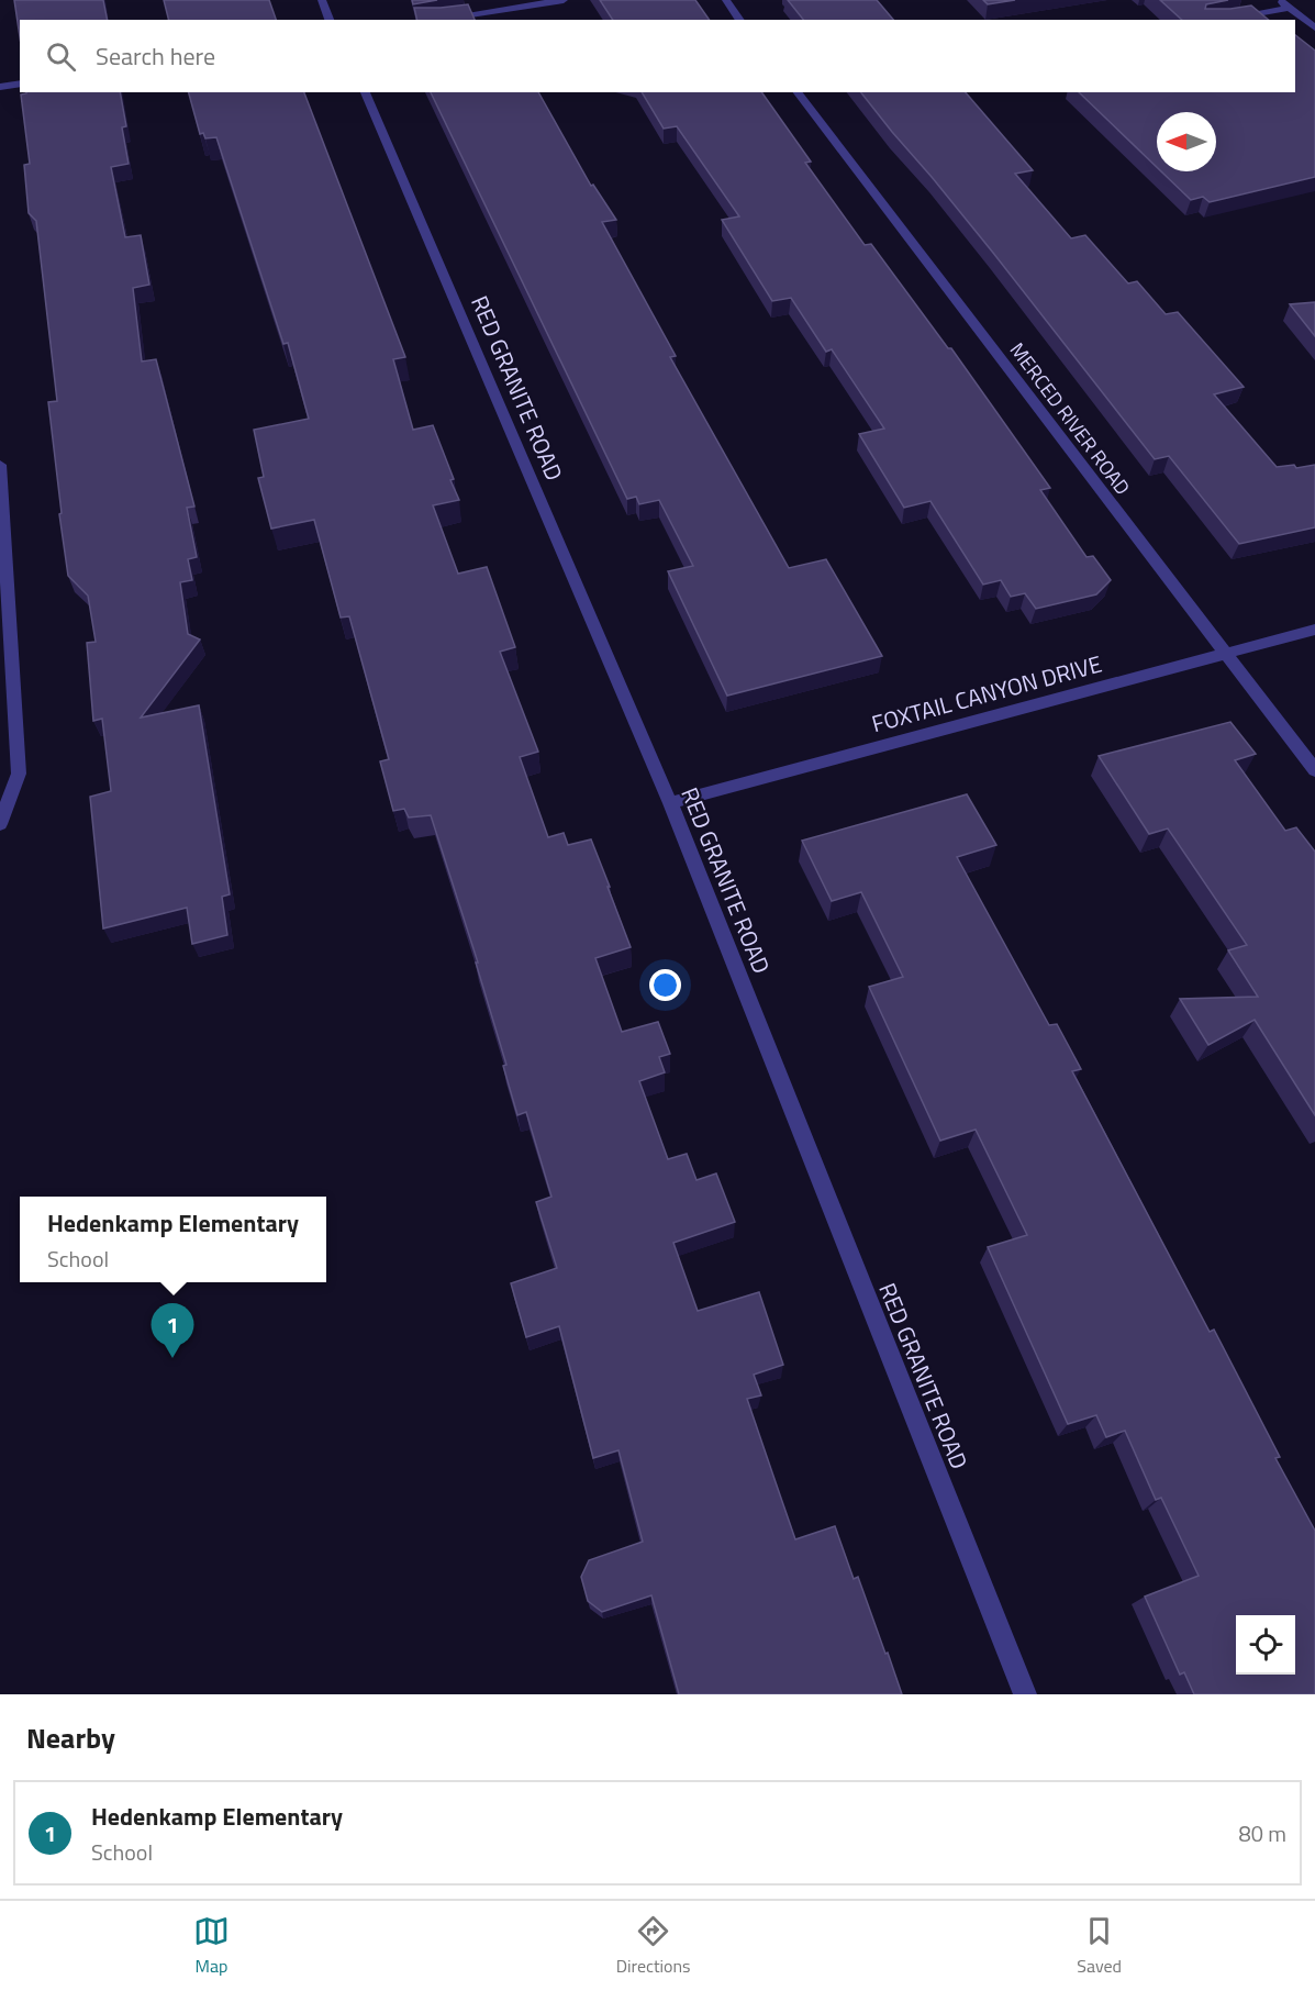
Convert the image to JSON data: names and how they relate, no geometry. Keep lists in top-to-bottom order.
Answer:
{
  "streets": {
    "street": ["RED GRANITE ROAD", "MERCED RIVER ROAD", "FOXTAIL CANYON DRIVE"]
  },
  "crossings": [
    ["RED GRANITE ROAD", "FOXTAIL CANYON DRIVE"],
    ["MERCED RIVER ROAD", "FOXTAIL CANYON DRIVE"]
  ],
  "north": "left",
  "page": {
    "search": "Search here",
    "popup": ["Hedenkamp Elementary", "School"],
    "pins": "1",
    "heading": "Nearby",
    "list": [
      {
        "mark": "1",
        "name": "Hedenkamp Elementary",
        "note": "School",
        "value": "80 m"
      }
    ],
    "nav": ["Map", "Directions", "Saved"]
  }
}
